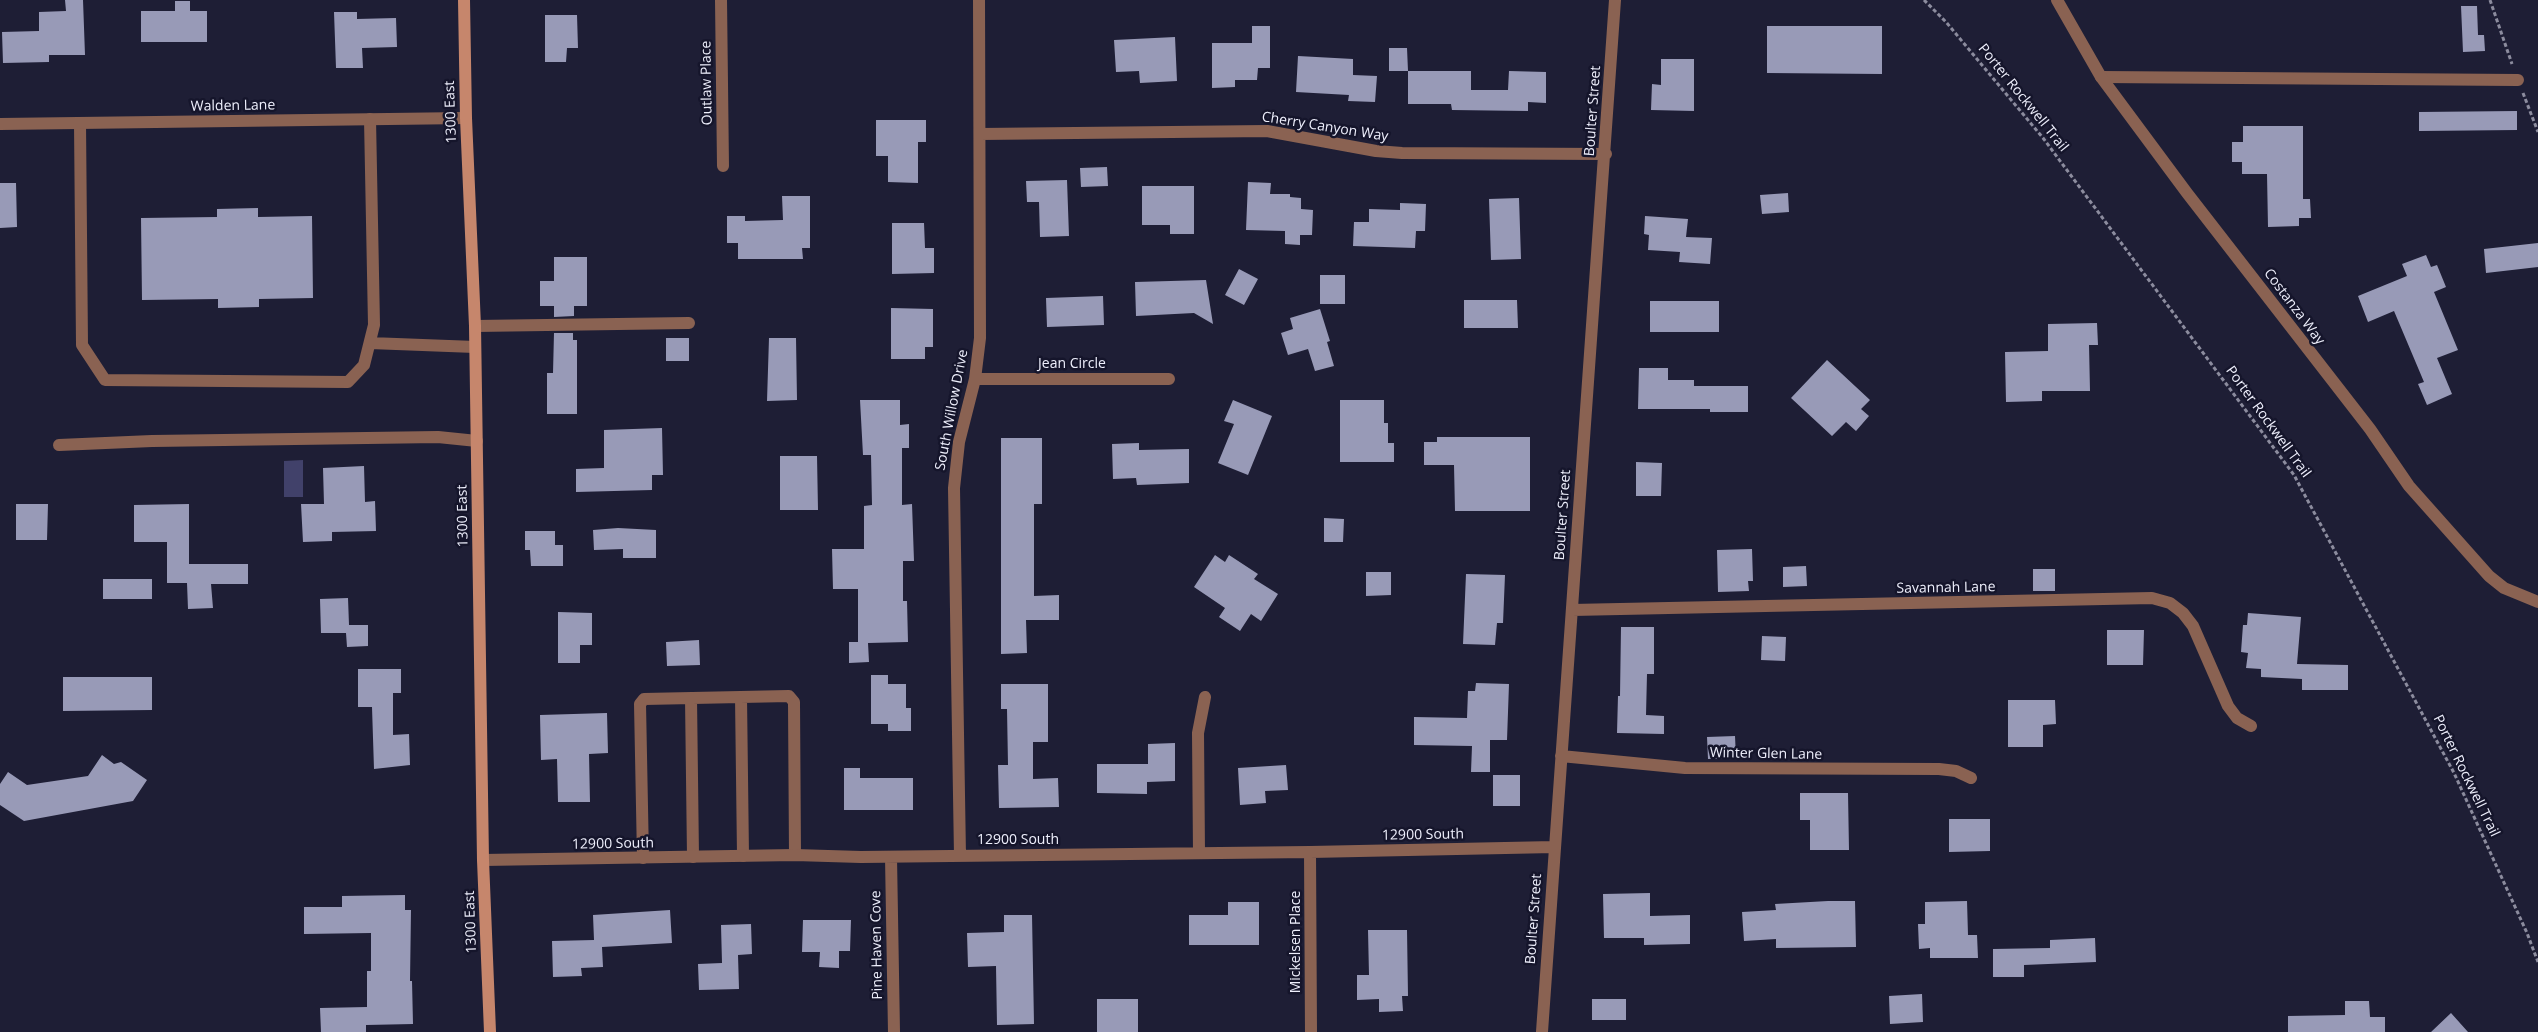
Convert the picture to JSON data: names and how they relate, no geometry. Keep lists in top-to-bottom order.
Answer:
{
  "streets": {
    "main road": ["1300 East"],
    "street": [
      "Outlaw Place",
      "Walden Lane",
      "Boulter Street",
      "Cherry Canyon Way",
      "Costanza Way",
      "Jean Circle",
      "South Willow Drive",
      "Savannah Lane",
      "Winter Glen Lane",
      "12900 South",
      "Mickelsen Place",
      "Pine Haven Cove"
    ],
    "path": ["Porter Rockwell Trail"]
  },
  "crossings": [
    ["Walden Lane", "1300 East"],
    ["Boulter Street", "Cherry Canyon Way"],
    ["Boulter Street", "Savannah Lane"],
    ["Boulter Street", "Winter Glen Lane"],
    ["Boulter Street", "12900 South"],
    ["1300 East", "12900 South"],
    ["Cherry Canyon Way", "South Willow Drive"],
    ["Jean Circle", "South Willow Drive"],
    ["South Willow Drive", "12900 South"],
    ["12900 South", "Mickelsen Place"],
    ["12900 South", "Pine Haven Cove"]
  ]
}
